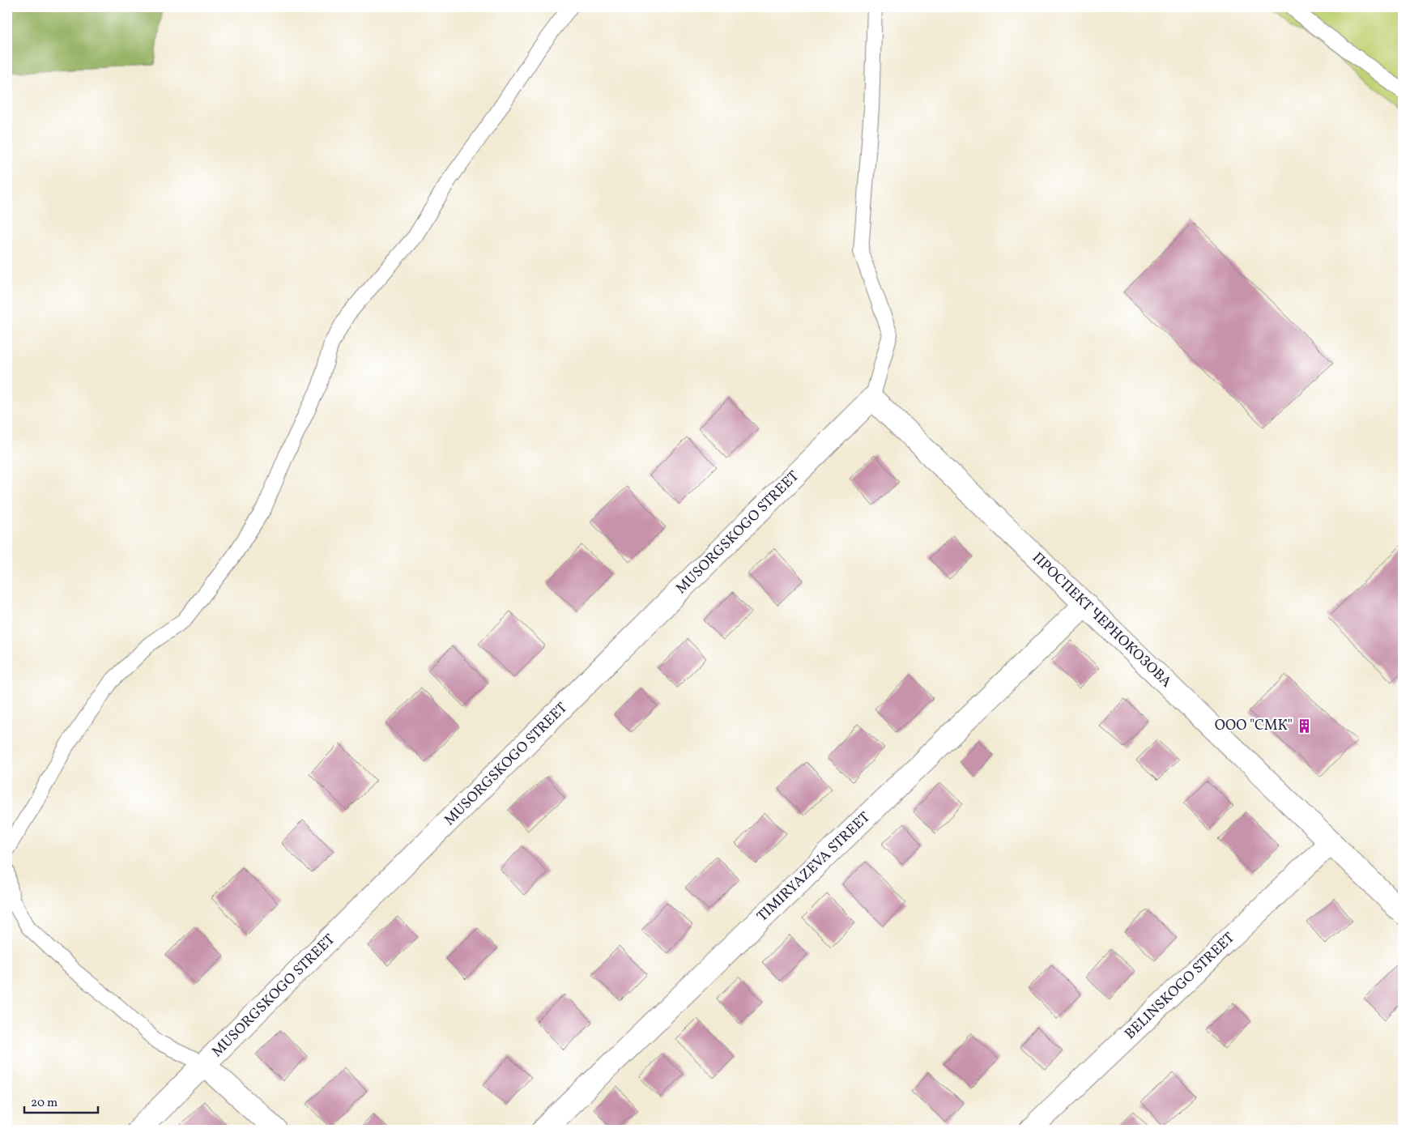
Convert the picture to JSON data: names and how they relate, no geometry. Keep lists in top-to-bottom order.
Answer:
{
  "streets": {
    "street": [
      "MUSORGSKOGO STREET",
      "ПРОСПЕКТ ЧЕРНОКОЗОВА",
      "TIMIRYAZEVA STREET",
      "BELINSKOGO STREET"
    ]
  },
  "crossings": [
    ["MUSORGSKOGO STREET", "ПРОСПЕКТ ЧЕРНОКОЗОВА"],
    ["ПРОСПЕКТ ЧЕРНОКОЗОВА", "TIMIRYAZEVA STREET"],
    ["ПРОСПЕКТ ЧЕРНОКОЗОВА", "BELINSKOGO STREET"]
  ],
  "places": {
    "building": ["ООО \"СМК\""]
  },
  "scale_bar": "20 m"
}
